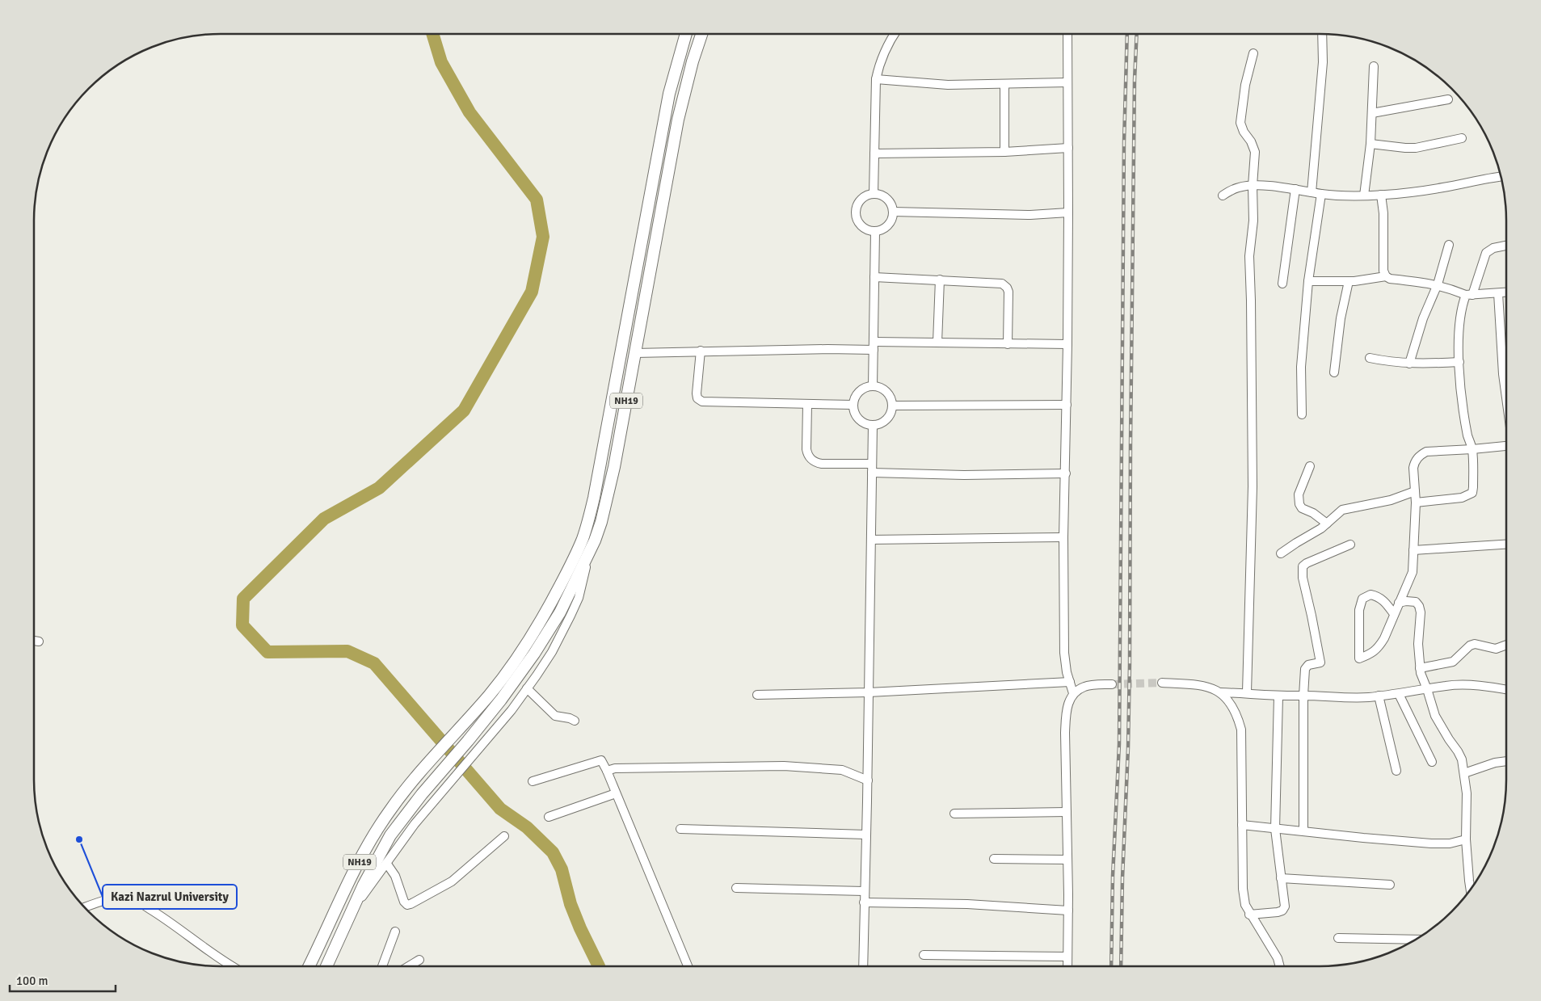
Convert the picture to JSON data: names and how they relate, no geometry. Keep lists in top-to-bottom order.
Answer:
{
  "streets": {
    "highway": ["NH19"]
  },
  "places": ["Kazi Nazrul University"],
  "scale_bar": "100 m"
}
